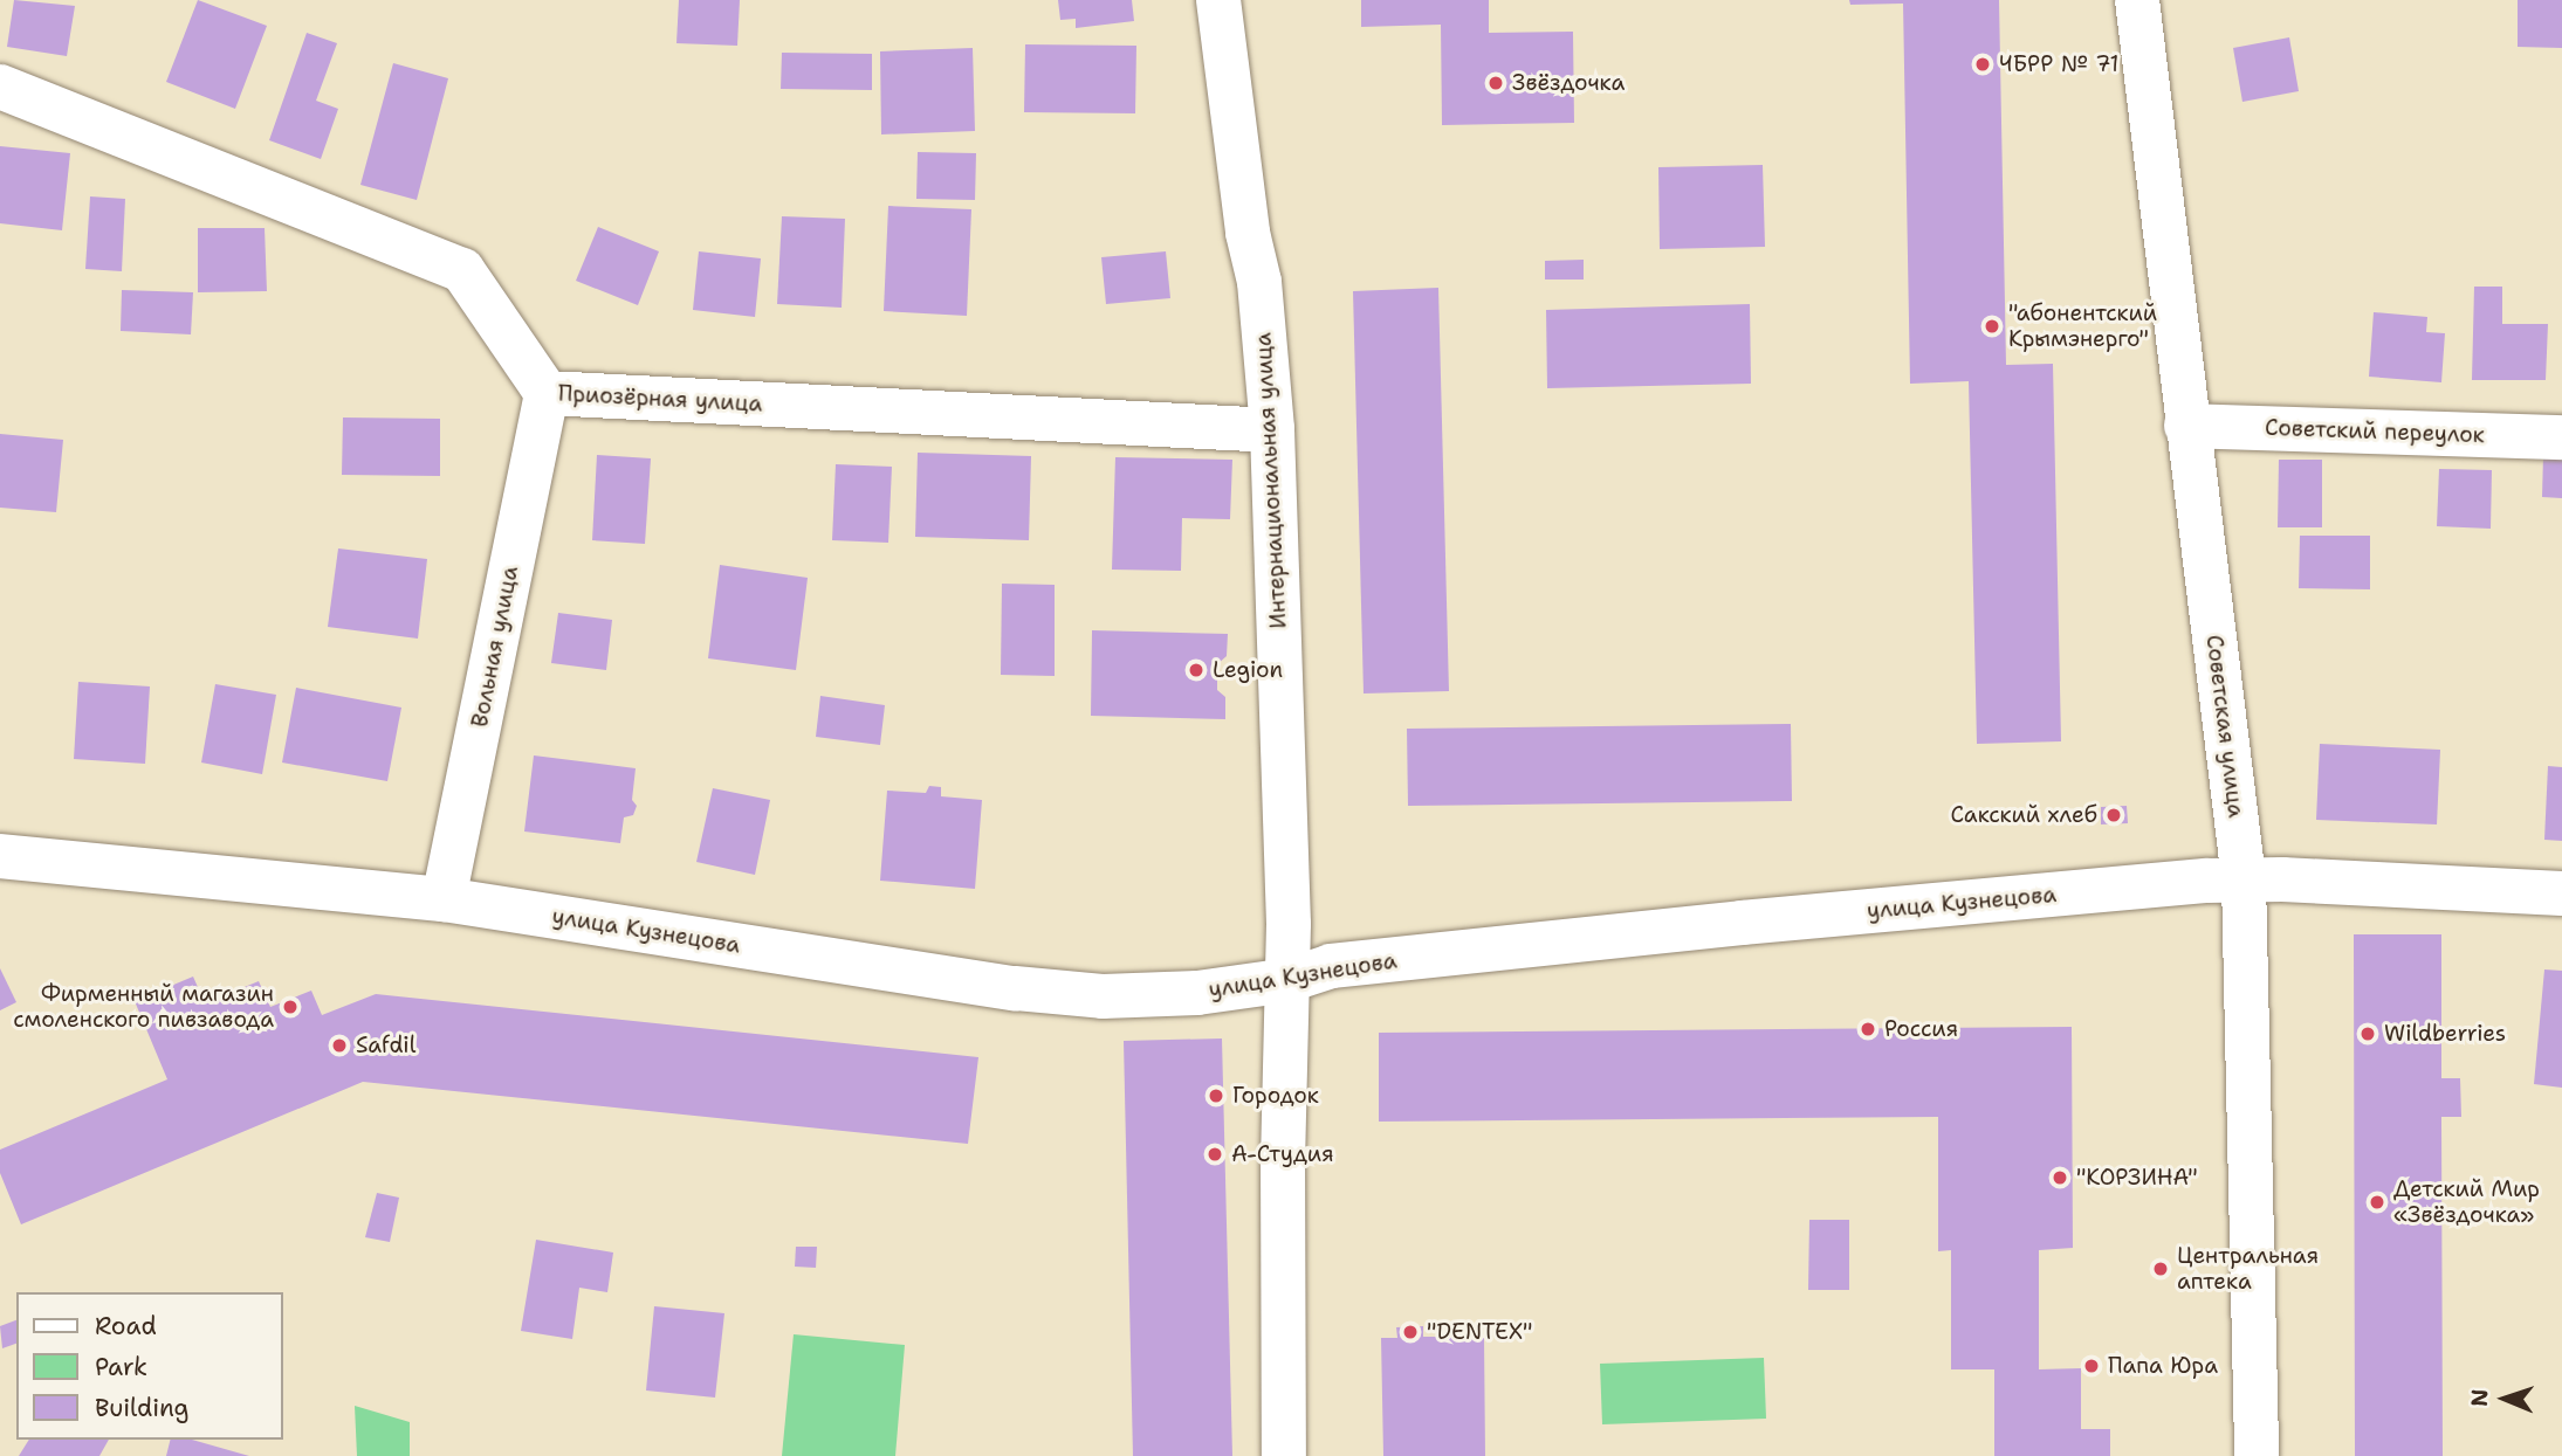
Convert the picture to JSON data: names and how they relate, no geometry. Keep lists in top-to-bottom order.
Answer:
{
  "streets": {
    "street": [
      "Приозёрная улица",
      "Советский переулок",
      "Интернациональная улица",
      "Вольная улица",
      "Советская улица",
      "улица Кузнецова"
    ]
  },
  "crossings": [
    ["Приозёрная улица", "Интернациональная улица"],
    ["Приозёрная улица", "Вольная улица"],
    ["Советский переулок", "Советская улица"],
    ["Интернациональная улица", "улица Кузнецова"],
    ["Вольная улица", "улица Кузнецова"],
    ["Советская улица", "улица Кузнецова"]
  ],
  "places": [
    "ЧБРР № 71",
    "Звёздочка",
    "\"абонентский Крымэнерго\"",
    "Legion",
    "Сакский хлеб",
    "Фирменный магазин смоленского пивзавода",
    "Россия",
    "Wildberries",
    "Safdil",
    "Городок",
    "А-Студия",
    "\"КОРЗИНА\"",
    "Детский Мир «Звёздочка»",
    "Центральная аптека",
    "\"DENTEX\"",
    "Папа Юра"
  ],
  "legend": ["Road", "Park", "Building"],
  "north": "left"
}
